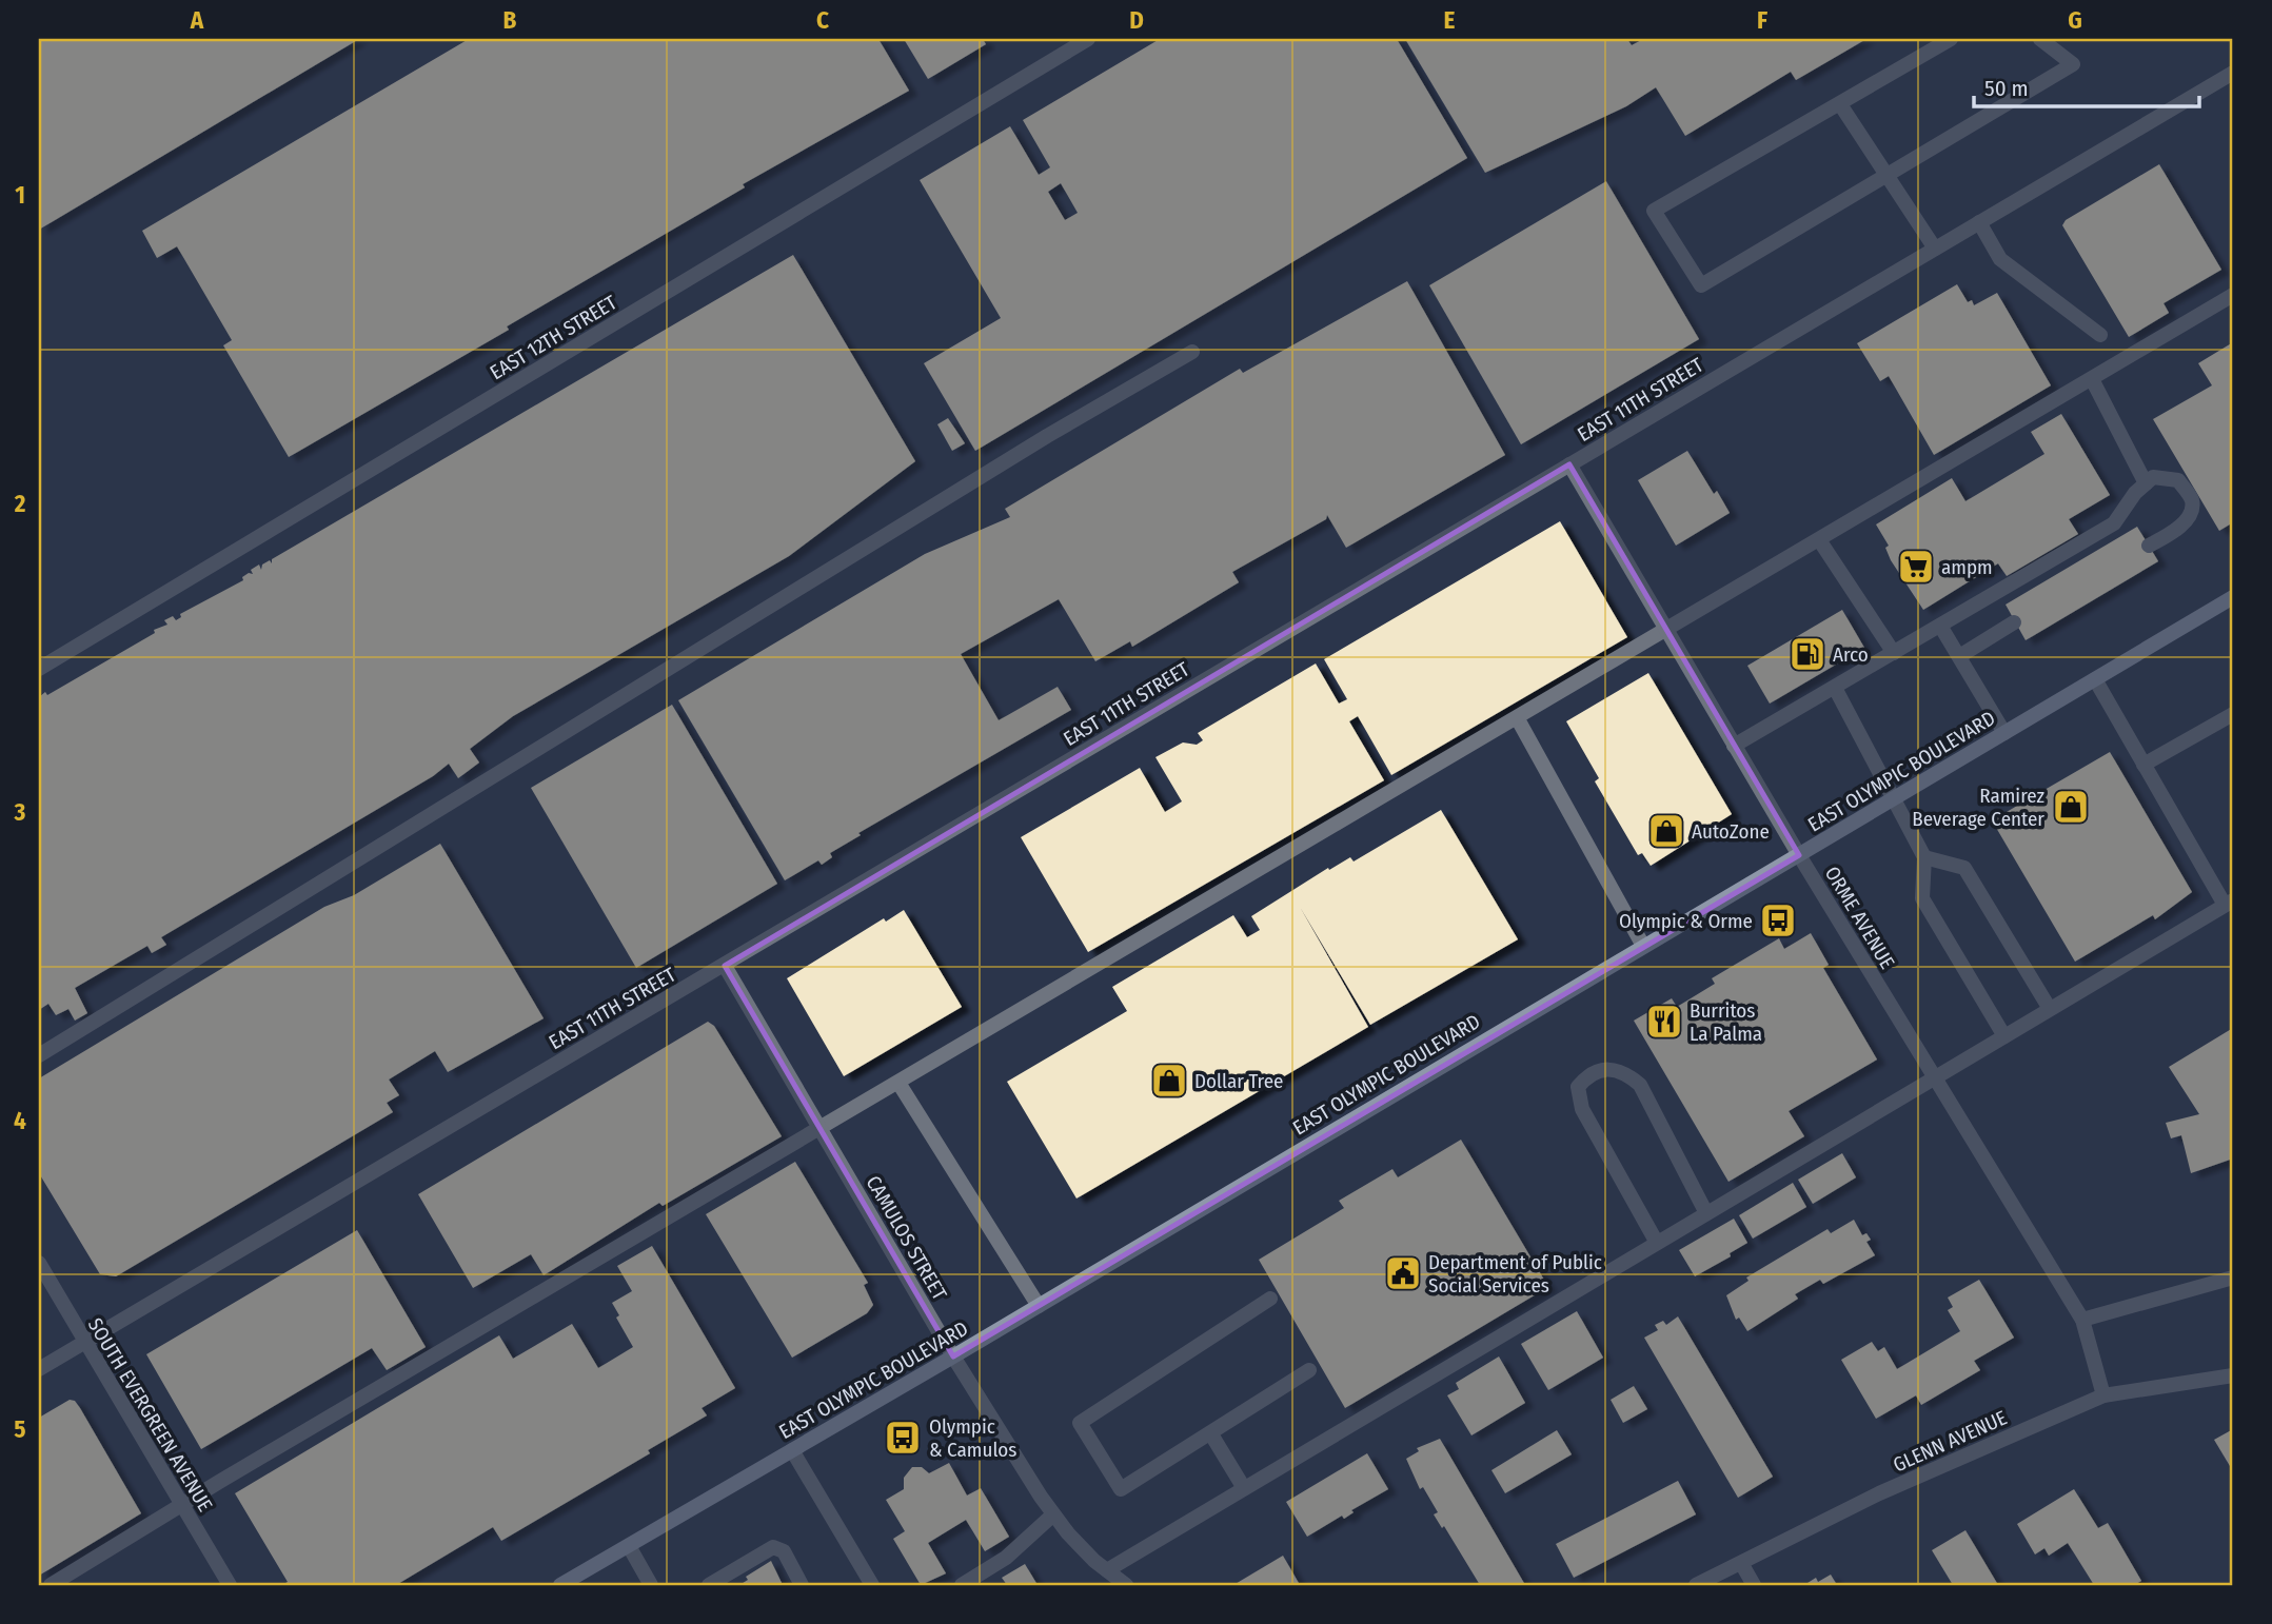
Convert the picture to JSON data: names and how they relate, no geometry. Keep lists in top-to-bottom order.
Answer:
{
  "streets": {
    "main road": ["EAST OLYMPIC BOULEVARD"],
    "street": [
      "EAST 12TH STREET",
      "EAST 11TH STREET",
      "ORME AVENUE",
      "CAMULOS STREET",
      "SOUTH EVERGREEN AVENUE",
      "GLENN AVENUE"
    ]
  },
  "crossings": [
    ["EAST 11TH STREET", "ORME AVENUE"],
    ["EAST 11TH STREET", "CAMULOS STREET"],
    ["EAST 11TH STREET", "SOUTH EVERGREEN AVENUE"],
    ["EAST OLYMPIC BOULEVARD", "ORME AVENUE"],
    ["EAST OLYMPIC BOULEVARD", "CAMULOS STREET"],
    ["ORME AVENUE", "GLENN AVENUE"]
  ],
  "places": {
    "supermarket": ["ampm"],
    "fuel station": ["Arco"],
    "shop": ["Ramirez Beverage Center", "AutoZone", "Dollar Tree"],
    "bus stop": ["Olympic & Orme", "Olympic & Camulos"],
    "restaurant": ["Burritos La Palma"],
    "public building": ["Department of Public Social Services"]
  },
  "scale_bar": "50 m",
  "grid": {
    "columns": [
      "A",
      "B",
      "C",
      "D",
      "E",
      "F",
      "G"
    ],
    "rows": [
      "1",
      "2",
      "3",
      "4",
      "5"
    ]
  }
}
